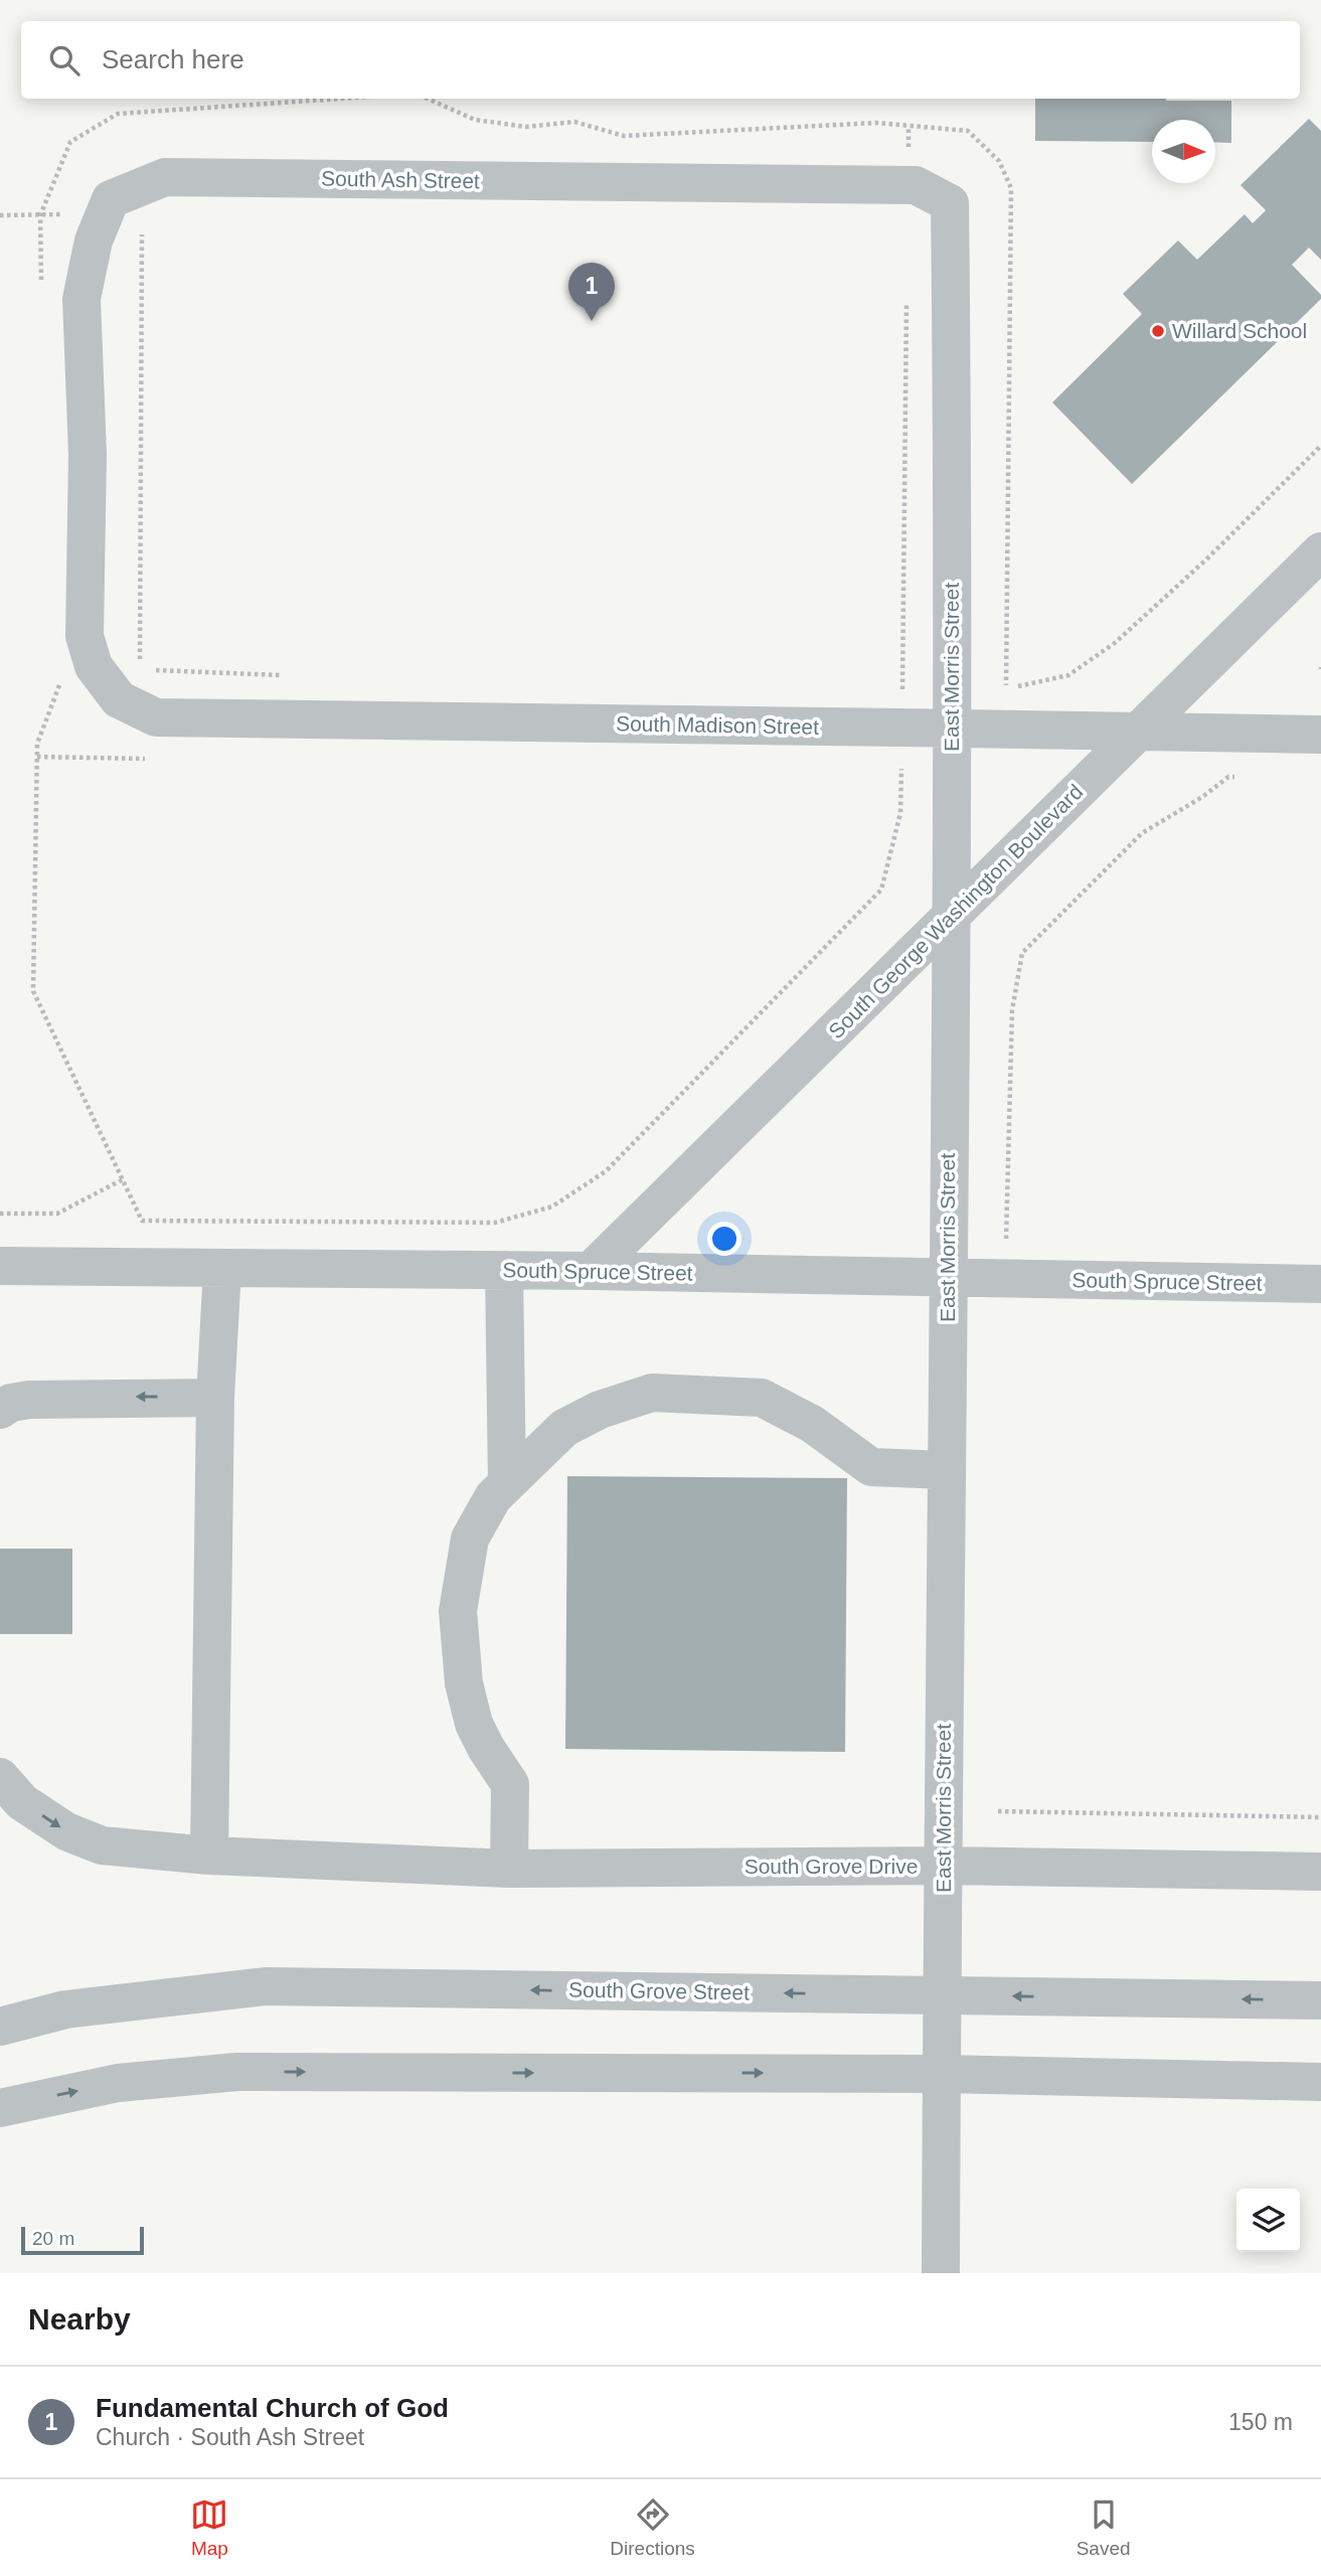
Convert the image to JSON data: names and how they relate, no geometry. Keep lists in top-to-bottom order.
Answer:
{
  "streets": {
    "street": [
      "South Ash Street",
      "East Morris Street",
      "South Madison Street",
      "South George Washington Boulevard",
      "South Spruce Street",
      "South Grove Drive",
      "South Grove Street"
    ]
  },
  "crossings": [
    ["South Ash Street", "East Morris Street"],
    ["South Ash Street", "South Madison Street"],
    ["East Morris Street", "South Madison Street"],
    ["East Morris Street", "South George Washington Boulevard"],
    ["East Morris Street", "South Spruce Street"],
    ["East Morris Street", "South Grove Drive"],
    ["East Morris Street", "South Grove Street"],
    ["South Madison Street", "South George Washington Boulevard"],
    ["South George Washington Boulevard", "South Spruce Street"]
  ],
  "places": ["Willard School"],
  "scale_bar": "20 m",
  "north": "right",
  "page": {
    "search": "Search here",
    "pins": "1",
    "scale": "20 m",
    "heading": "Nearby",
    "list": [
      {
        "mark": "1",
        "name": "Fundamental Church of God",
        "note": "Church · South Ash Street",
        "value": "150 m"
      }
    ],
    "nav": ["Map", "Directions", "Saved"]
  }
}
